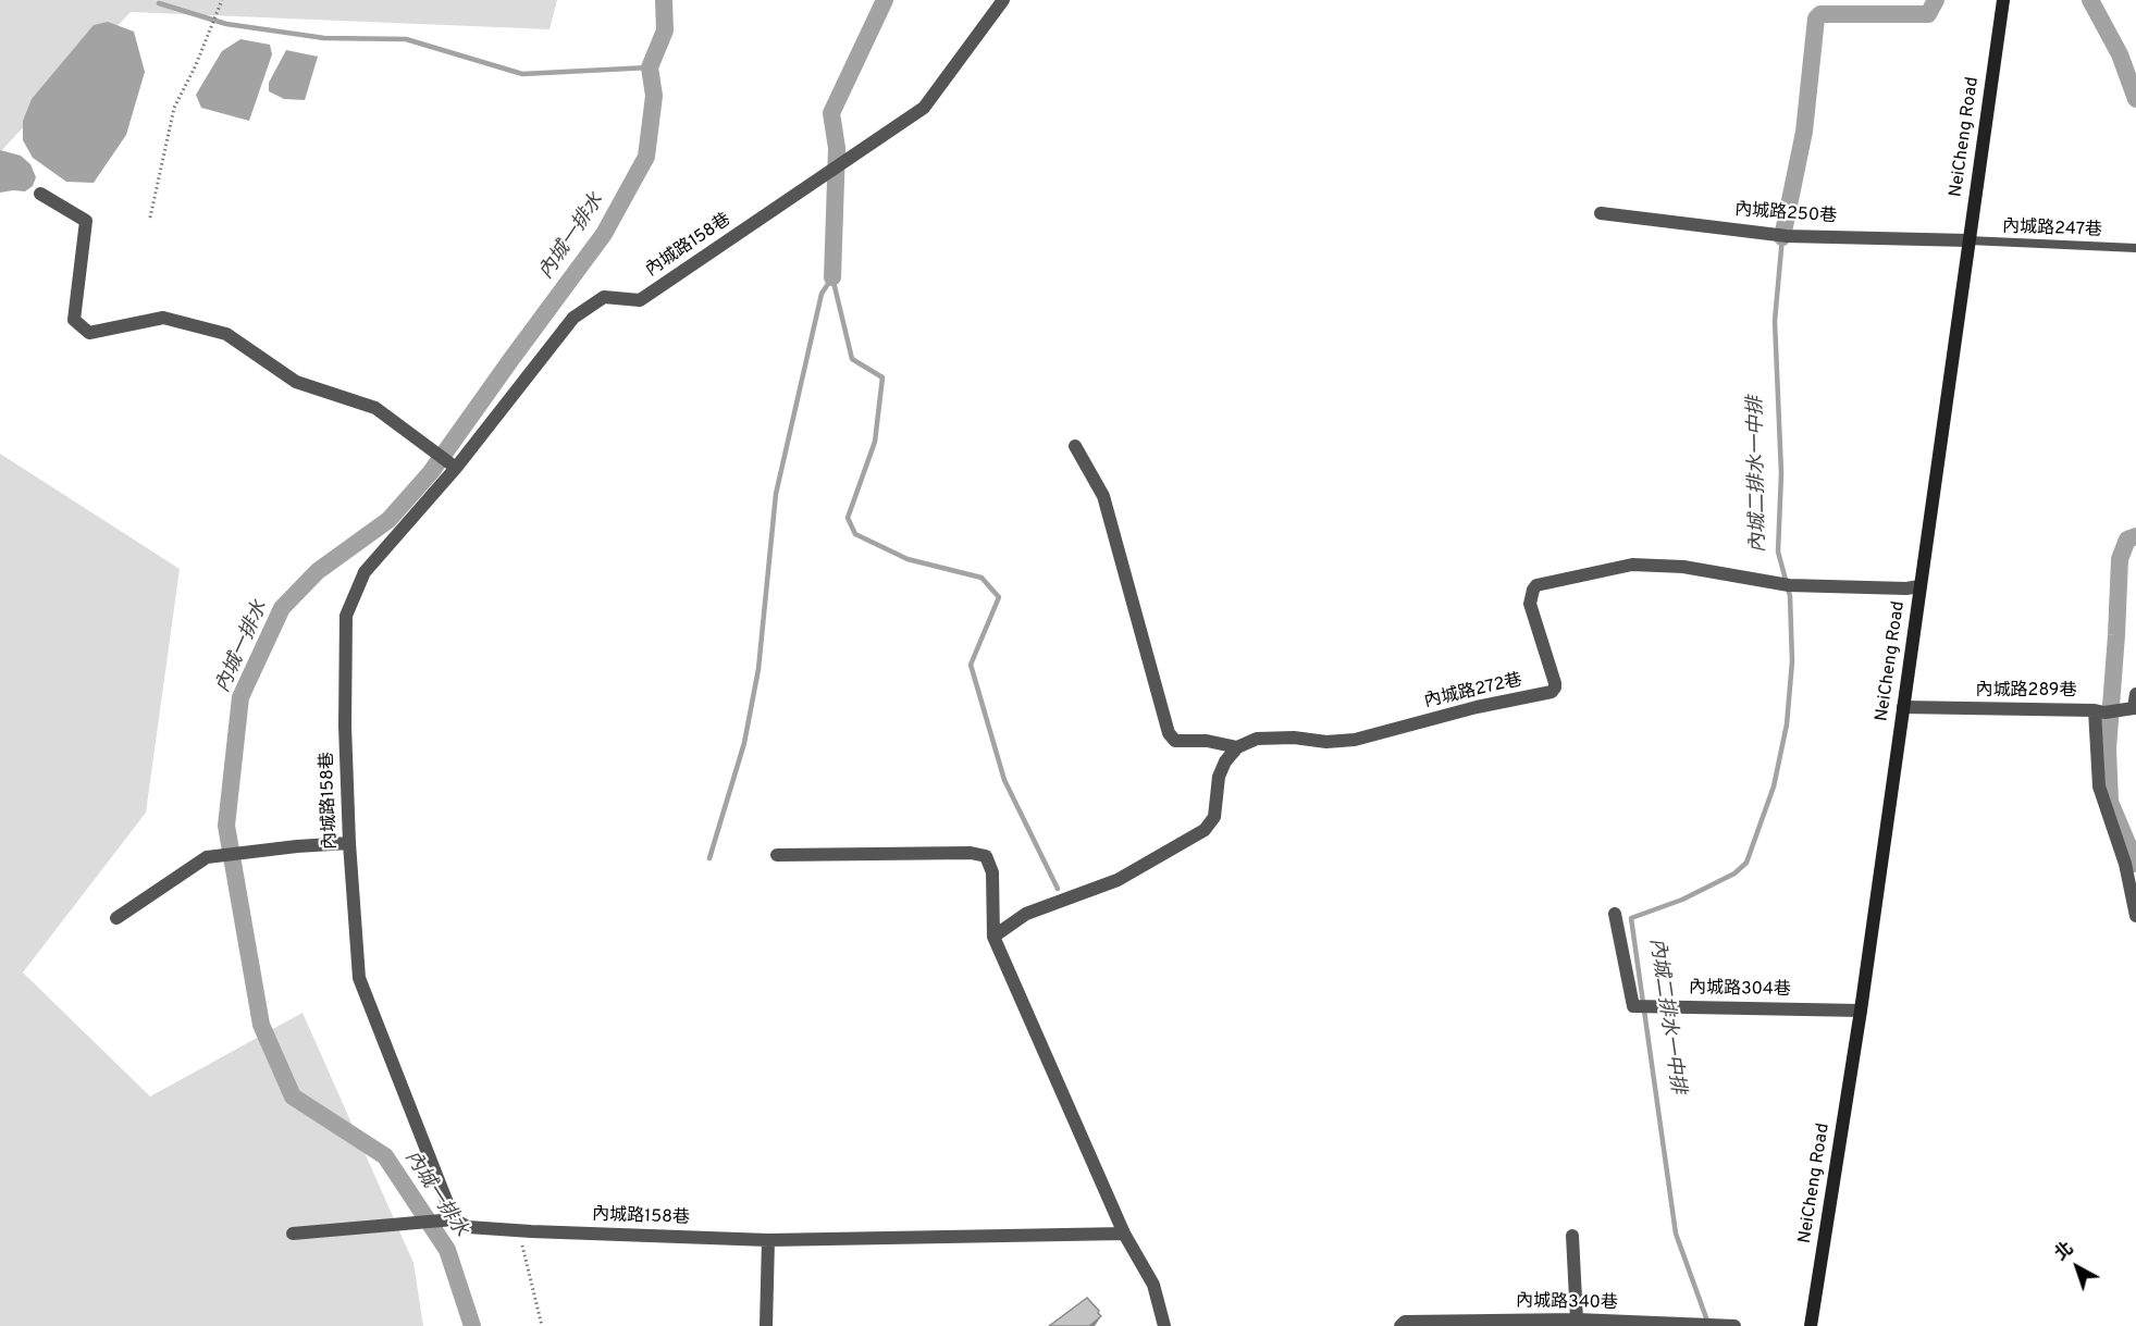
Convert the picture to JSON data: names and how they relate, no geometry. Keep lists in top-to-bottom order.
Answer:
{
  "streets": {
    "street": [
      "NeiCheng Road",
      "內城路250巷",
      "內城路158巷",
      "內城路272巷",
      "內城路289巷",
      "內城路304巷",
      "內城路340巷"
    ],
    "lane": ["內城路247巷"]
  },
  "crossings": [
    ["NeiCheng Road", "內城路250巷"],
    ["NeiCheng Road", "內城路247巷"],
    ["NeiCheng Road", "內城路272巷"],
    ["NeiCheng Road", "內城路289巷"],
    ["NeiCheng Road", "內城路304巷"],
    ["內城路250巷", "內城路247巷"]
  ],
  "water": ["內城一排水", "內城二排水一中排"],
  "north": "top left"
}
